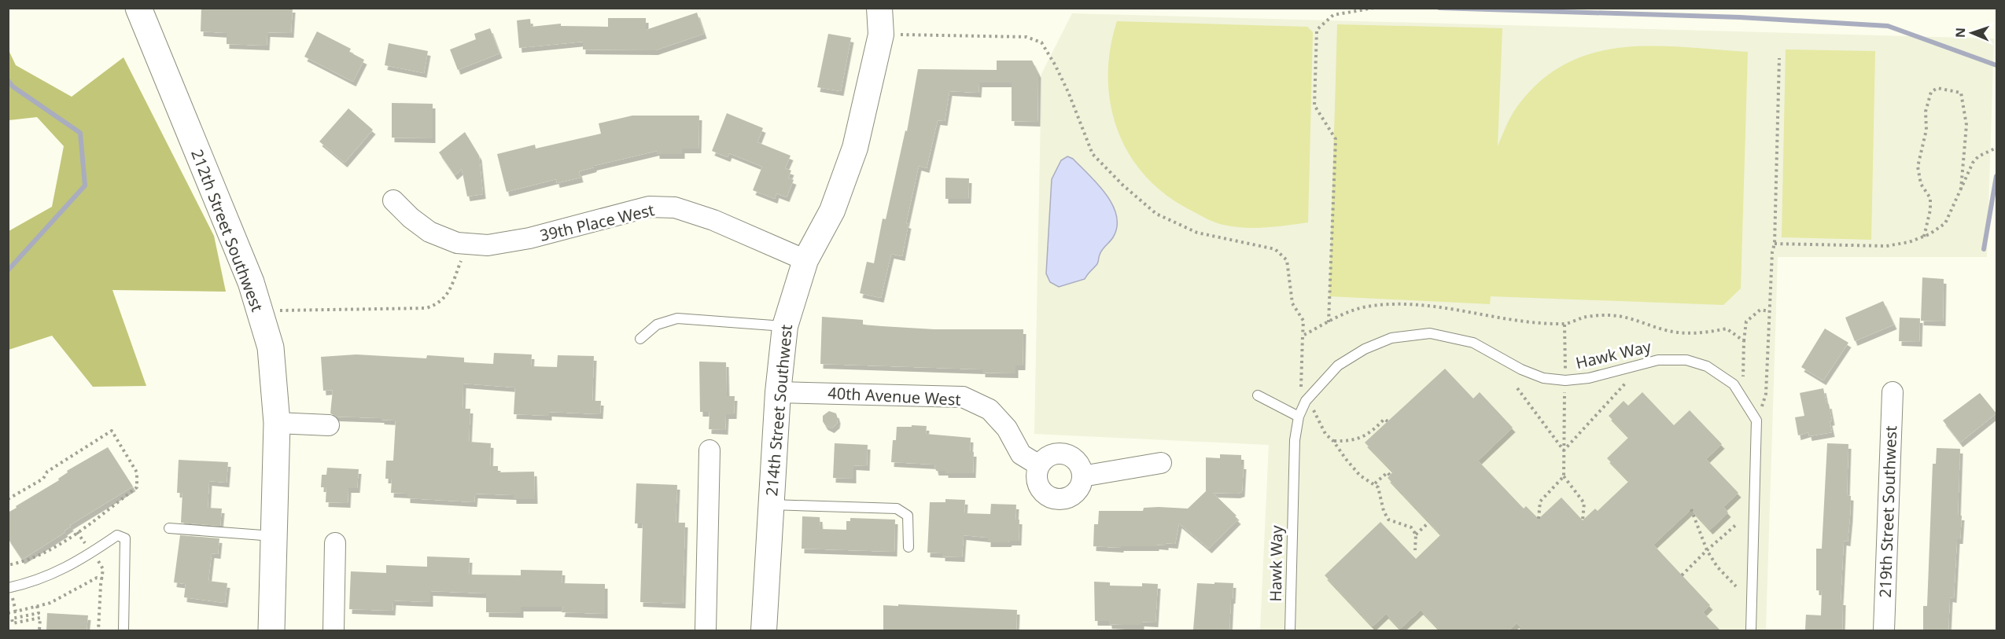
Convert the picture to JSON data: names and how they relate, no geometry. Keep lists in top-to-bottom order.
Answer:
{
  "streets": {
    "main road": ["212th Street Southwest"],
    "street": [
      "39th Place West",
      "40th Avenue West",
      "214th Street Southwest",
      "219th Street Southwest"
    ],
    "lane": ["Hawk Way"]
  },
  "crossings": [
    ["39th Place West", "214th Street Southwest"],
    ["40th Avenue West", "214th Street Southwest"]
  ],
  "north": "left"
}
